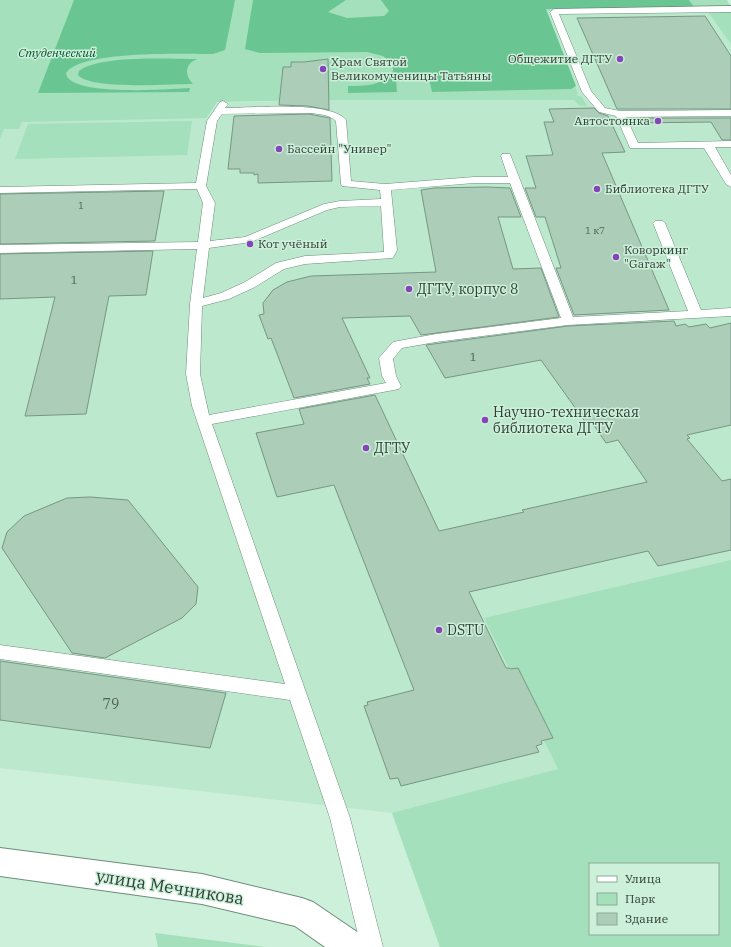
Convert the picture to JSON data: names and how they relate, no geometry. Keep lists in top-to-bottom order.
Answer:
{
  "streets": {
    "main road": ["улица Мечникова"]
  },
  "parks": ["Студенческий"],
  "places": [
    "Общежитие ДГТУ",
    "Храм Святой Великомученицы Татьяны",
    "Автостоянка",
    "Бассейн \"Универ\"",
    "Библиотека ДГТУ",
    "Кот учёный",
    "Коворкинг \"Gаraж\"",
    "ДГТУ, корпус 8",
    "Научно-техническая библиотека ДГТУ",
    "ДГТУ",
    "DSTU"
  ],
  "house_numbers": [
    "1",
    "1 к7",
    "1",
    "1",
    "79"
  ],
  "legend": ["Улица", "Парк", "Здание"]
}
